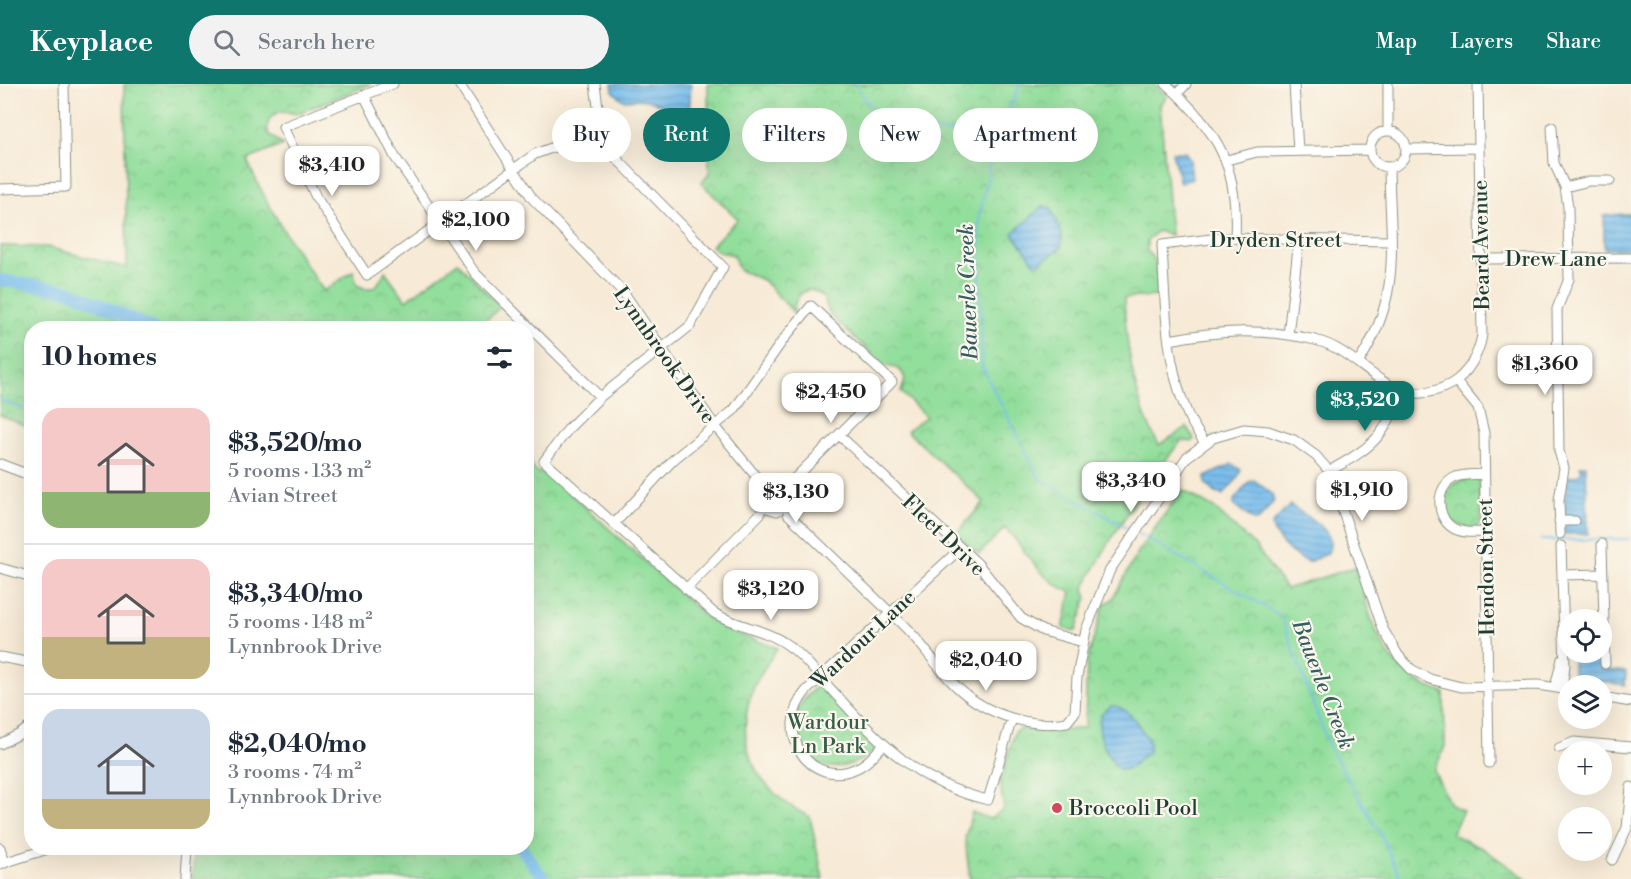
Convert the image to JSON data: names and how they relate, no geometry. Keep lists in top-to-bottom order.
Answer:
{
  "streets": {
    "street": [
      "Dryden Street",
      "Beard Avenue",
      "Drew Lane",
      "Lynnbrook Drive",
      "Fleet Drive",
      "Hendon Street",
      "Wardour Lane"
    ]
  },
  "crossings": [
    ["Beard Avenue", "Drew Lane"],
    ["Beard Avenue", "Hendon Street"],
    ["Fleet Drive", "Wardour Lane"]
  ],
  "water": ["Bauerle Creek"],
  "parks": ["Wardour Ln Park"],
  "places": ["Broccoli Pool"],
  "page": {
    "header": "Keyplace",
    "search": "Search here",
    "nav": ["Map", "Layers", "Share"],
    "chip": [
      "Buy",
      "Rent",
      "Filters",
      "New",
      "Apartment"
    ],
    "price": [
      "$3,410",
      "$2,100",
      "$1,360",
      "$2,450",
      "$3,520",
      "$3,340",
      "$1,910",
      "$3,130",
      "$3,120",
      "$2,040"
    ],
    "heading": "10 homes",
    "list": [
      {
        "name": "$3,520/mo",
        "note": "5 rooms · 133 m² · Avian Street"
      },
      {
        "name": "$3,340/mo",
        "note": "5 rooms · 148 m² · Lynnbrook Drive"
      },
      {
        "name": "$2,040/mo",
        "note": "3 rooms · 74 m² · Lynnbrook Drive"
      }
    ],
    "map_buttons": ["+", "−"]
  }
}
